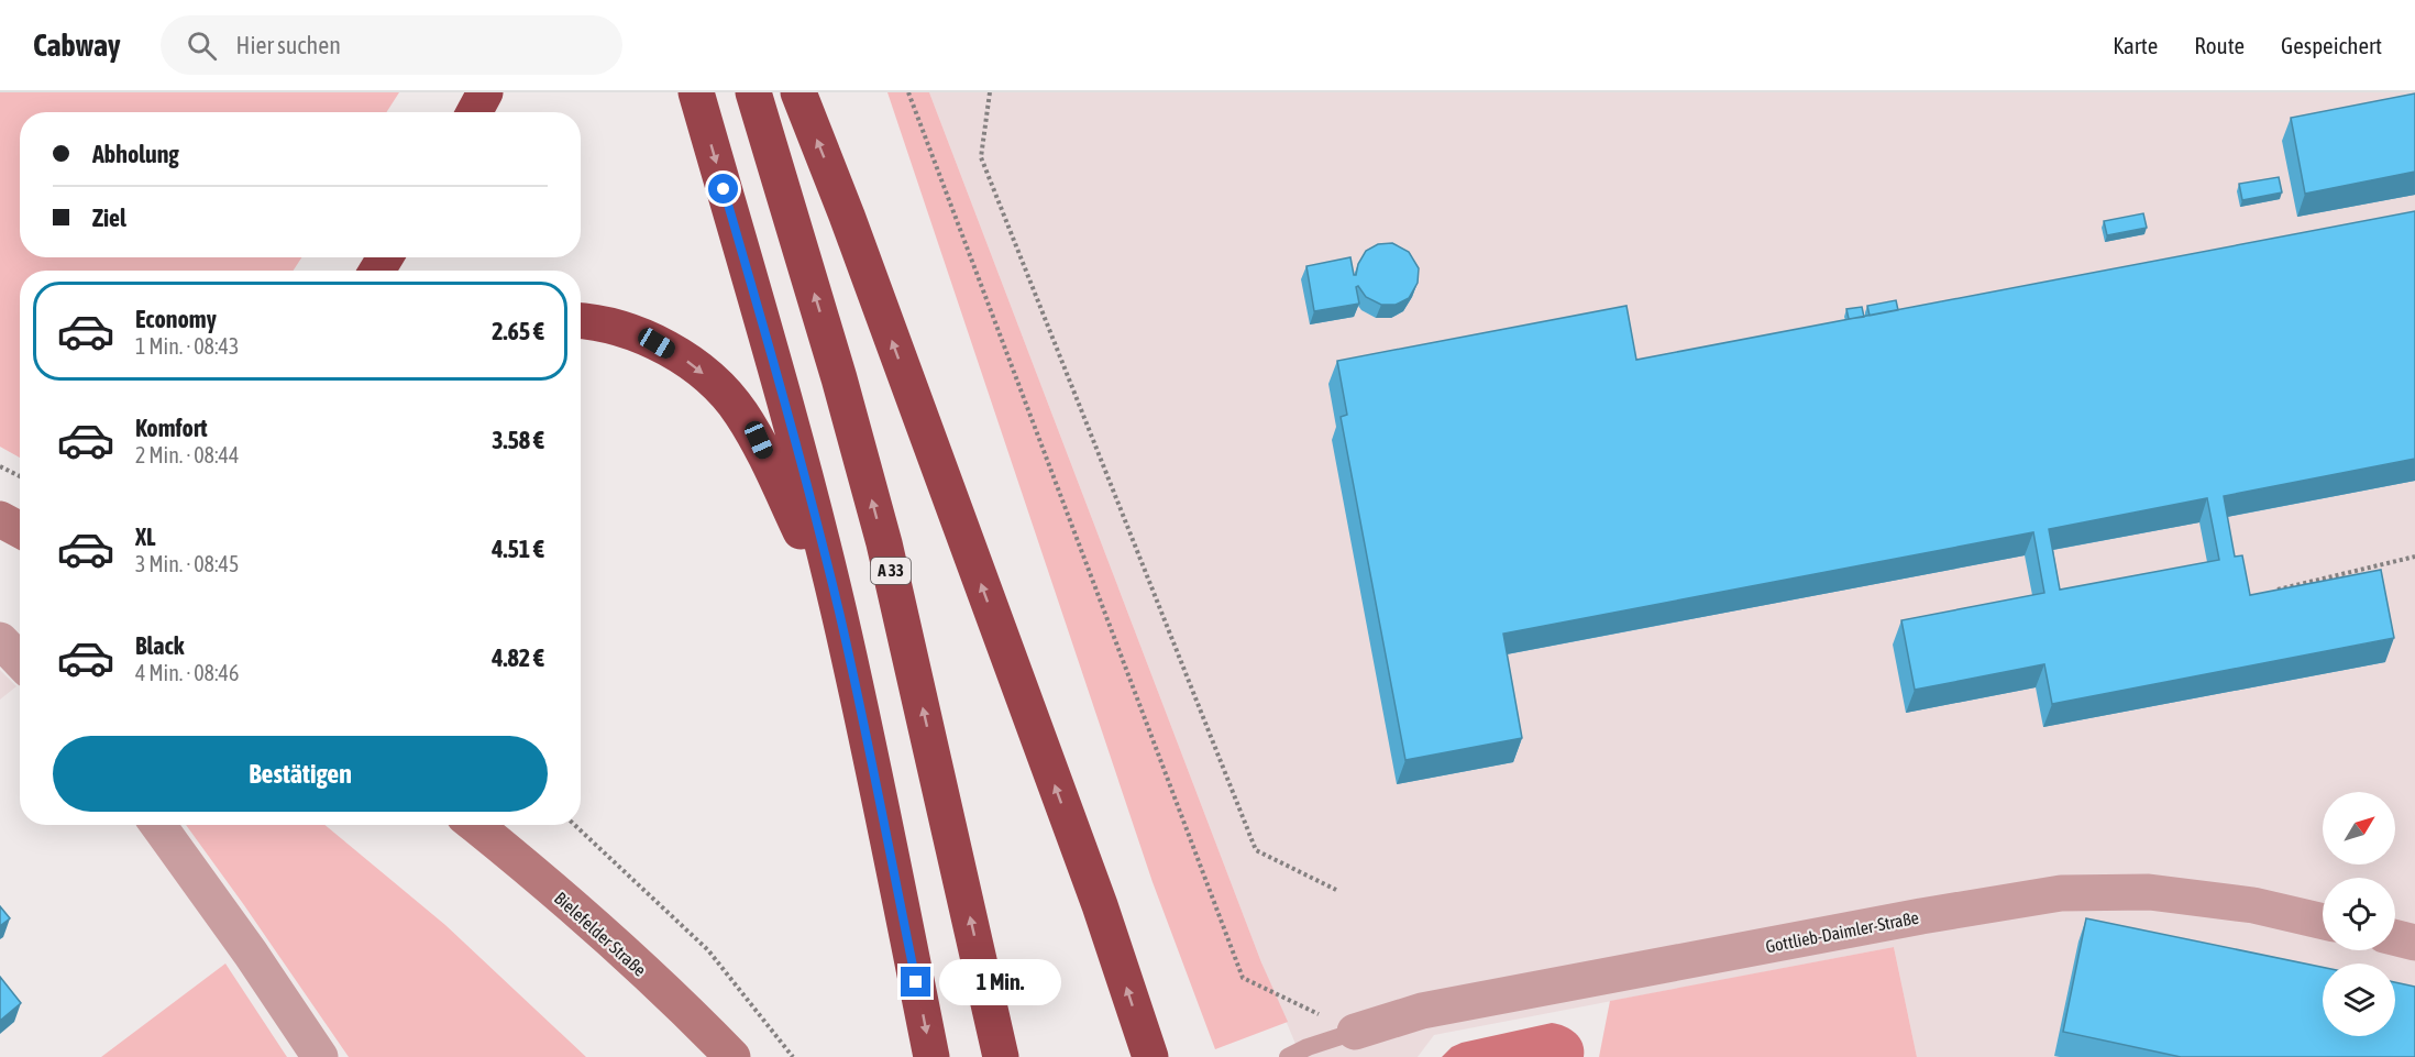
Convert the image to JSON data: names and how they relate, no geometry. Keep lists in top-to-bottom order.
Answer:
{
  "streets": {
    "highway": ["A 33"],
    "main road": ["Bielefelder Straße"],
    "street": ["Gottlieb-Daimler-Straße"]
  },
  "north": "top right",
  "page": {
    "header": "Cabway",
    "search": "Hier suchen",
    "nav": ["Karte", "Route", "Gespeichert"],
    "banner": ["Abholung", "Ziel"],
    "list": [
      {
        "name": "Economy",
        "note": "1 Min. · 08:43",
        "value": "2.65 €"
      },
      {
        "name": "Komfort",
        "note": "2 Min. · 08:44",
        "value": "3.58 €"
      },
      {
        "name": "XL",
        "note": "3 Min. · 08:45",
        "value": "4.51 €"
      },
      {
        "name": "Black",
        "note": "4 Min. · 08:46",
        "value": "4.82 €"
      }
    ],
    "buttons": "Bestätigen",
    "bubble": "1 Min."
  }
}
